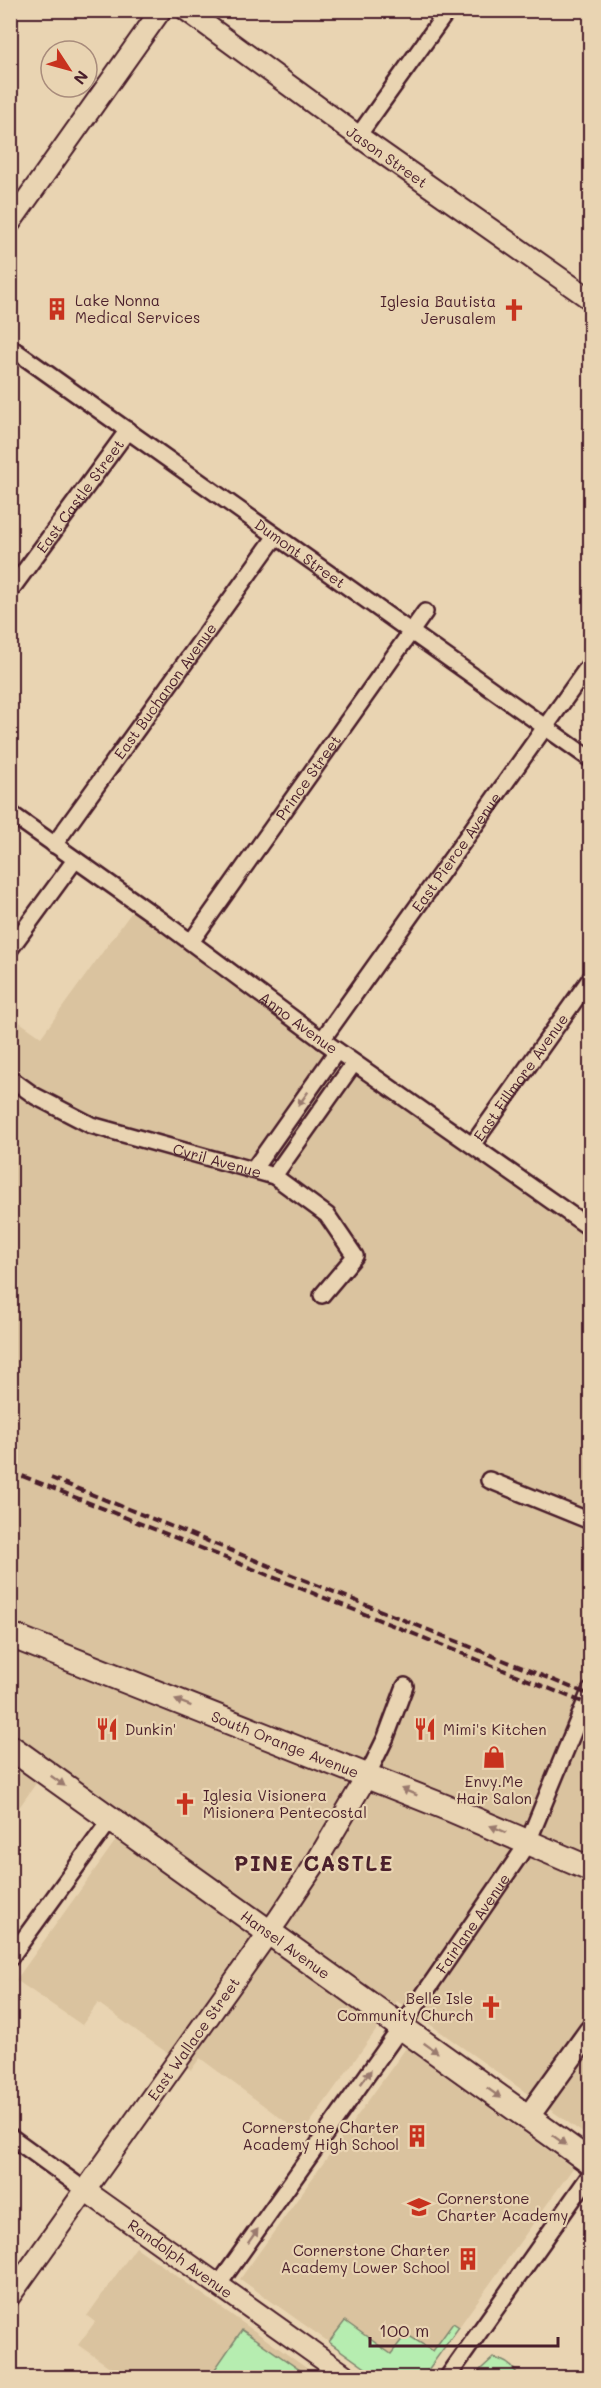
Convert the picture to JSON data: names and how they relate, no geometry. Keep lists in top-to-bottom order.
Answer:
{
  "streets": {
    "main road": ["South Orange Avenue", "Hansel Avenue"],
    "street": [
      "Jason Street",
      "East Castle Street",
      "Dumont Street",
      "East Buchanon Avenue",
      "Prince Street",
      "East Pierce Avenue",
      "Anno Avenue",
      "East Fillmore Avenue",
      "Cyril Avenue",
      "Fairlane Avenue",
      "East Wallace Street",
      "Randolph Avenue"
    ]
  },
  "crossings": [
    ["East Castle Street", "Dumont Street"],
    ["Dumont Street", "East Buchanon Avenue"],
    ["Dumont Street", "Prince Street"],
    ["Dumont Street", "East Pierce Avenue"],
    ["East Buchanon Avenue", "Anno Avenue"],
    ["Prince Street", "Anno Avenue"],
    ["East Pierce Avenue", "Anno Avenue"],
    ["Anno Avenue", "East Fillmore Avenue"],
    ["South Orange Avenue", "Fairlane Avenue"],
    ["South Orange Avenue", "East Wallace Street"],
    ["Fairlane Avenue", "Hansel Avenue"],
    ["Fairlane Avenue", "Randolph Avenue"],
    ["Hansel Avenue", "East Wallace Street"],
    ["East Wallace Street", "Randolph Avenue"]
  ],
  "one_way": ["South Orange Avenue", "Fairlane Avenue", "Hansel Avenue"],
  "districts": ["PINE CASTLE"],
  "places": {
    "building": ["Lake Nonna Medical Services", "Cornerstone Charter Academy High School", "Cornerstone Charter Academy Lower School"],
    "church": ["Iglesia Bautista Jerusalem", "Iglesia Visionera Misionera Pentecostal", "Belle Isle Community Church"],
    "restaurant": ["Dunkin'", "Mimi's Kitchen"],
    "shop": ["Envy.Me Hair Salon"],
    "school or university": ["Cornerstone Charter Academy"]
  },
  "scale_bar": "100 m",
  "north": "bottom right"
}
